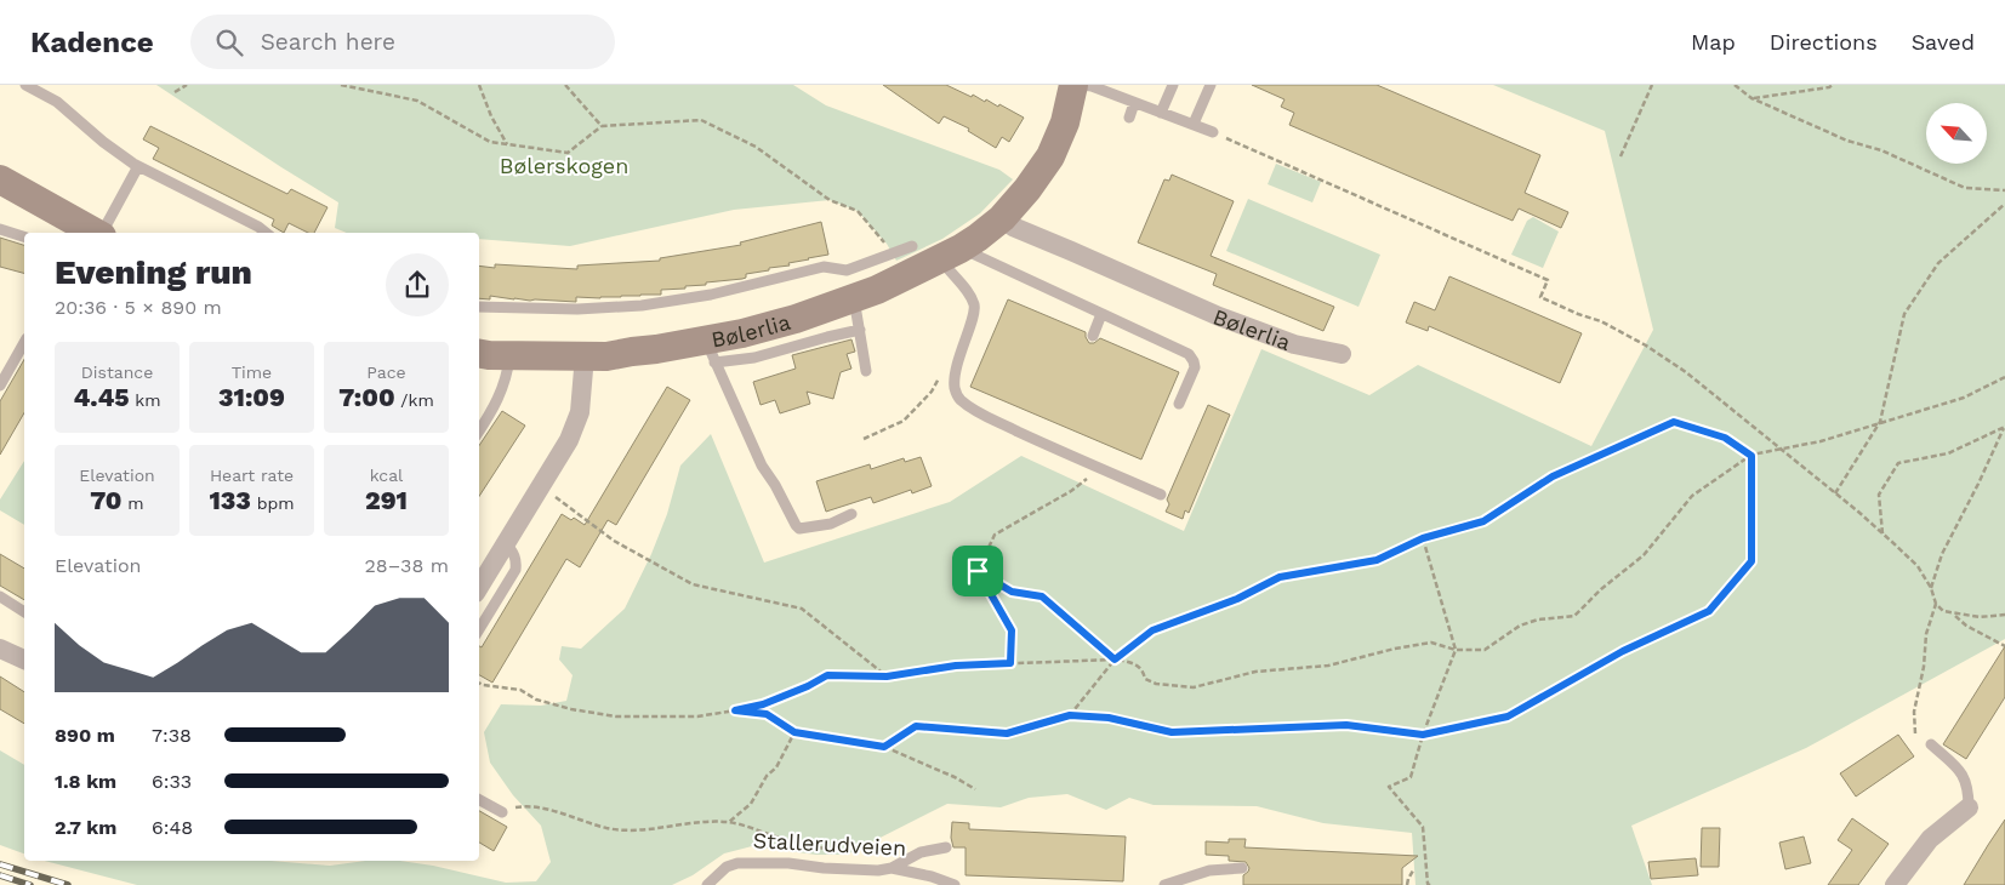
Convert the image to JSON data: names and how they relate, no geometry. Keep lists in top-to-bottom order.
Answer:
{
  "streets": {
    "street": ["Bølerlia"],
    "lane": ["Stallerudveien"]
  },
  "parks": ["Bølerskogen"],
  "north": "top left",
  "page": {
    "header": "Kadence",
    "search": "Search here",
    "nav": ["Map", "Directions", "Saved"],
    "heading": ["Evening run", "20:36 · 5 × 890 m"],
    "stats": [
      ["Distance", "4.45 km"],
      ["Time", "31:09"],
      ["Pace", "7:00 /km"],
      ["Elevation", "70 m"],
      ["Heart rate", "133 bpm"],
      ["kcal", "291"]
    ],
    "chart": ["Elevation", "28–38 m"],
    "list": [
      {
        "name": "890 m",
        "note": "7:38"
      },
      {
        "name": "1.8 km",
        "note": "6:33"
      },
      {
        "name": "2.7 km",
        "note": "6:48"
      }
    ]
  }
}
